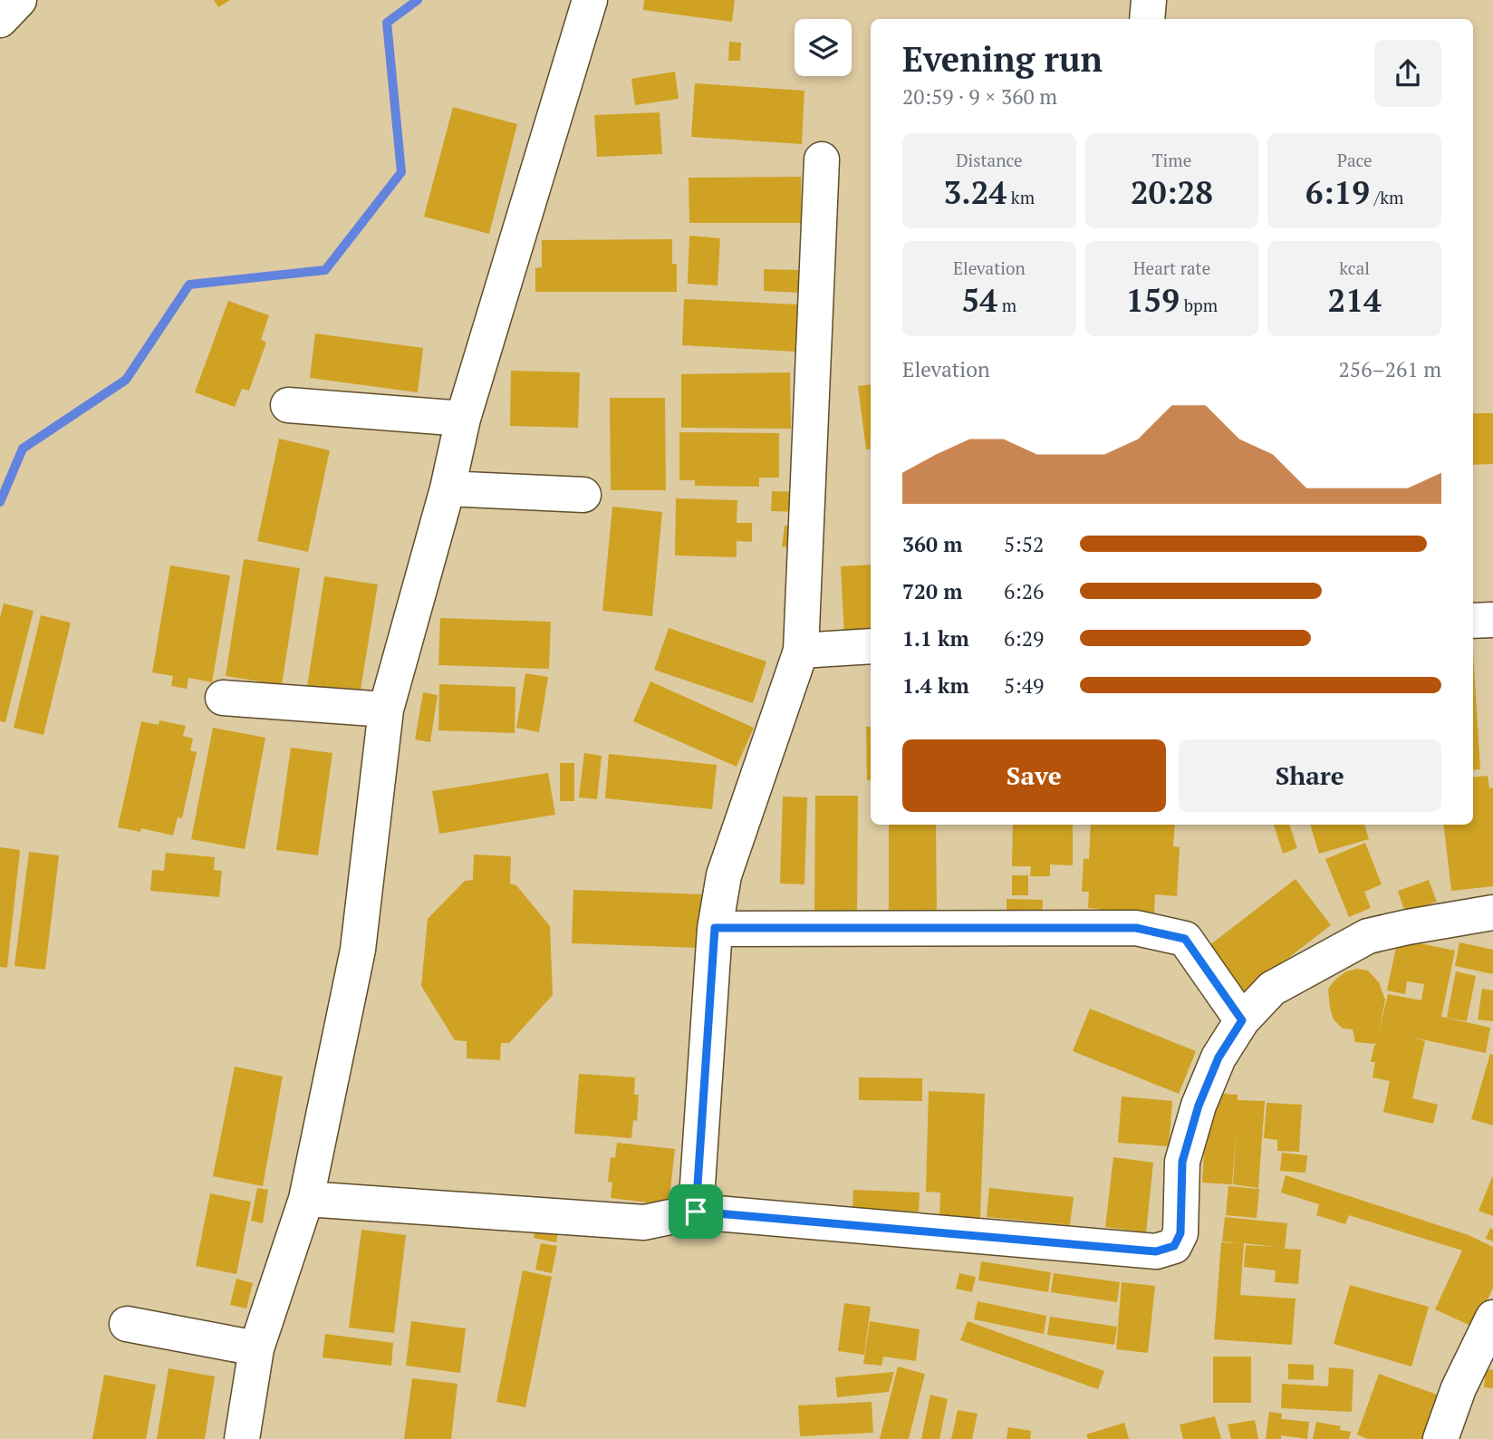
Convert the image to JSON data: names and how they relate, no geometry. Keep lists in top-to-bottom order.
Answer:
{
  "page": {
    "heading": ["Evening run", "20:59 · 9 × 360 m"],
    "stats": [
      ["Distance", "3.24 km"],
      ["Time", "20:28"],
      ["Pace", "6:19 /km"],
      ["Elevation", "54 m"],
      ["Heart rate", "159 bpm"],
      ["kcal", "214"]
    ],
    "chart": ["Elevation", "256–261 m"],
    "list": [
      {
        "name": "360 m",
        "note": "5:52"
      },
      {
        "name": "720 m",
        "note": "6:26"
      },
      {
        "name": "1.1 km",
        "note": "6:29"
      },
      {
        "name": "1.4 km",
        "note": "5:49"
      }
    ],
    "buttons": ["Save", "Share"]
  }
}
